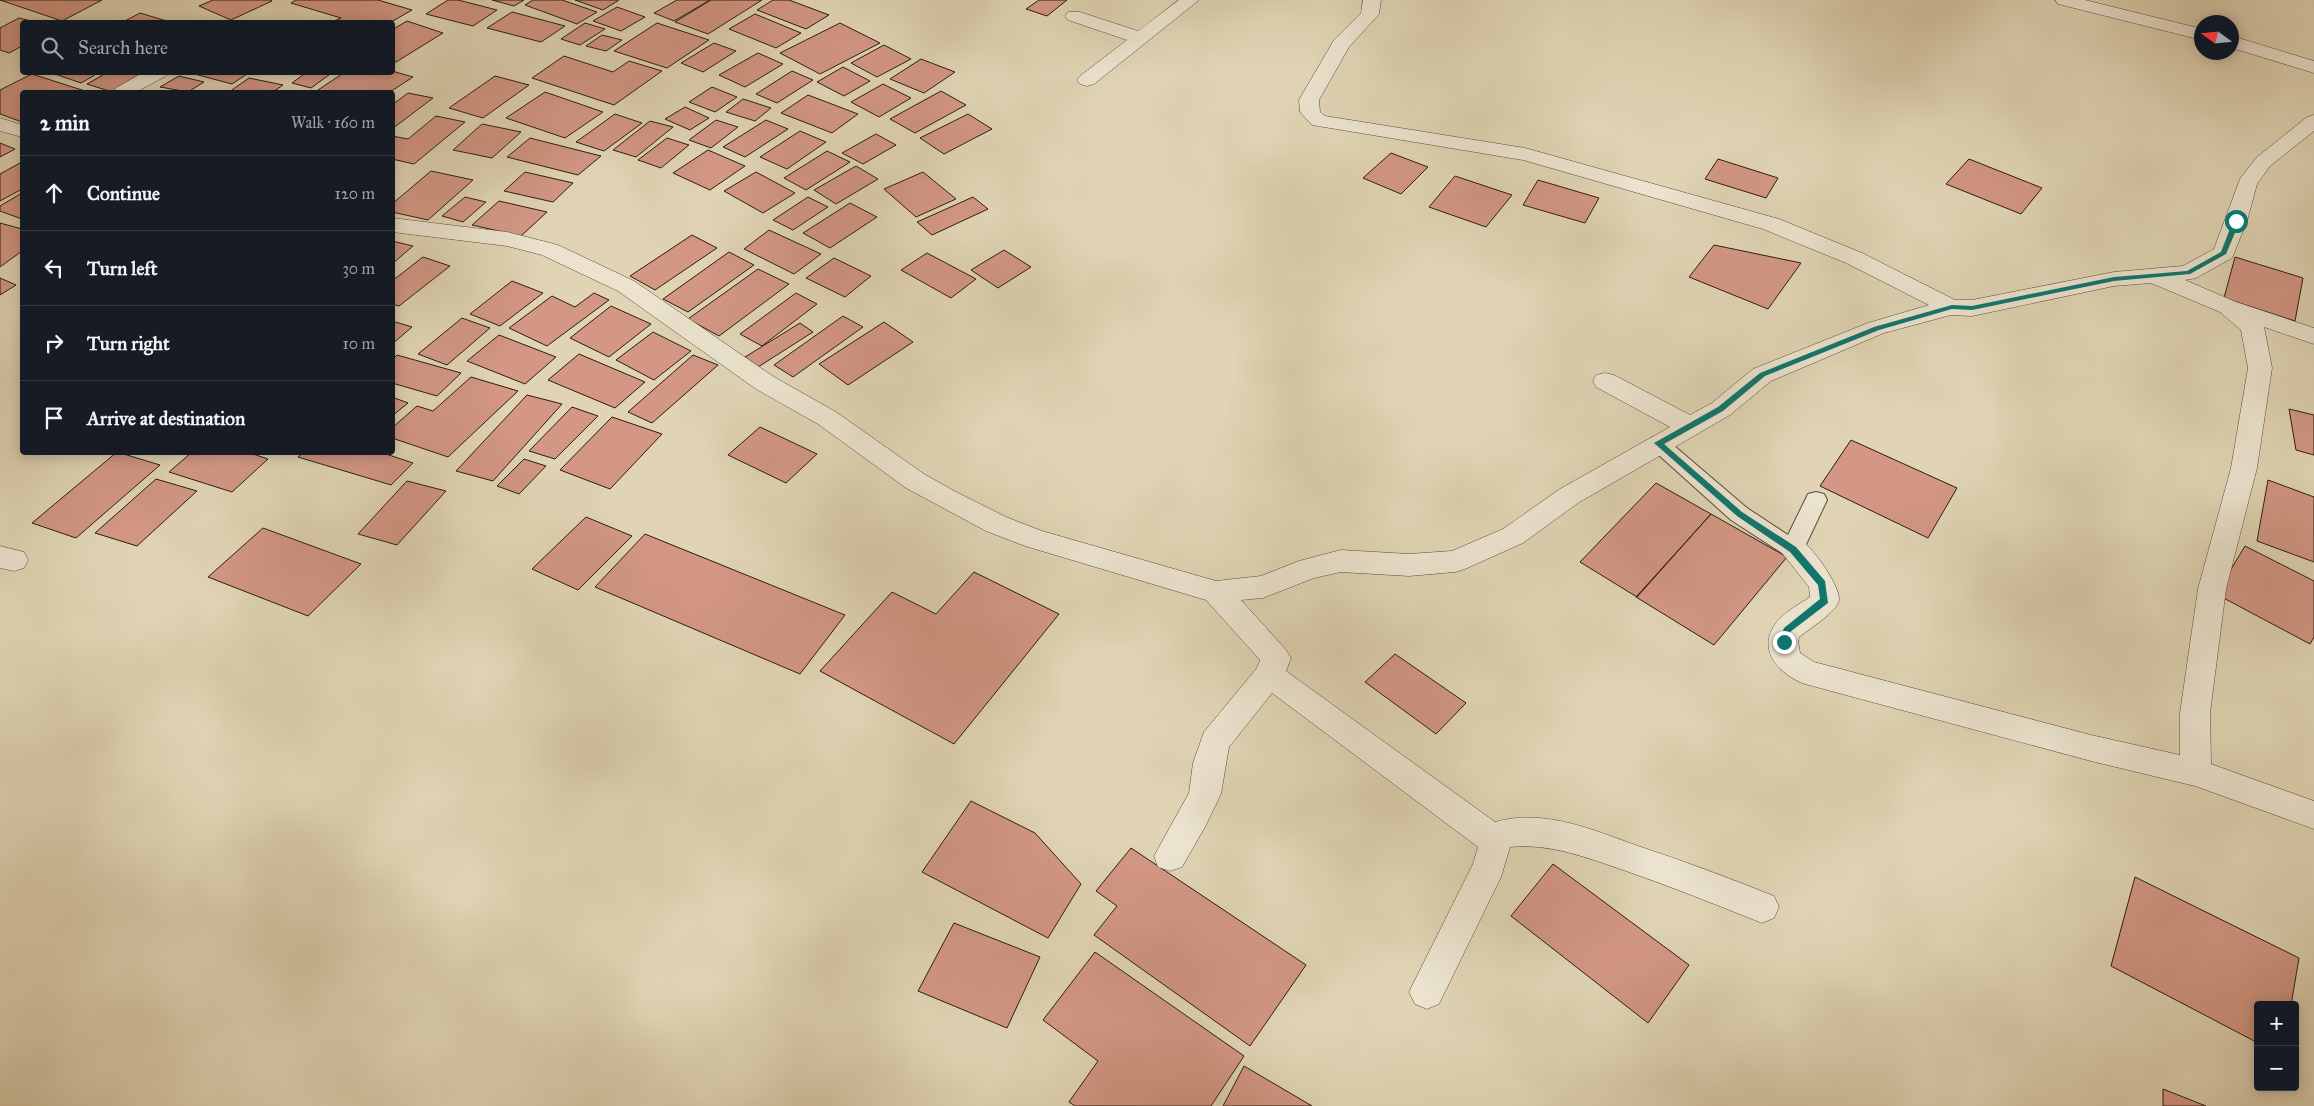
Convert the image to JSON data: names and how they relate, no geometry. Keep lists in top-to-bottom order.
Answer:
{
  "north": "left",
  "page": {
    "search": "Search here",
    "heading": ["2 min", "Walk · 160 m"],
    "list": [
      ["Continue", "120 m"],
      ["Turn left", "30 m"],
      ["Turn right", "10 m"],
      "Arrive at destination"
    ],
    "map_buttons": ["+", "−"]
  }
}
